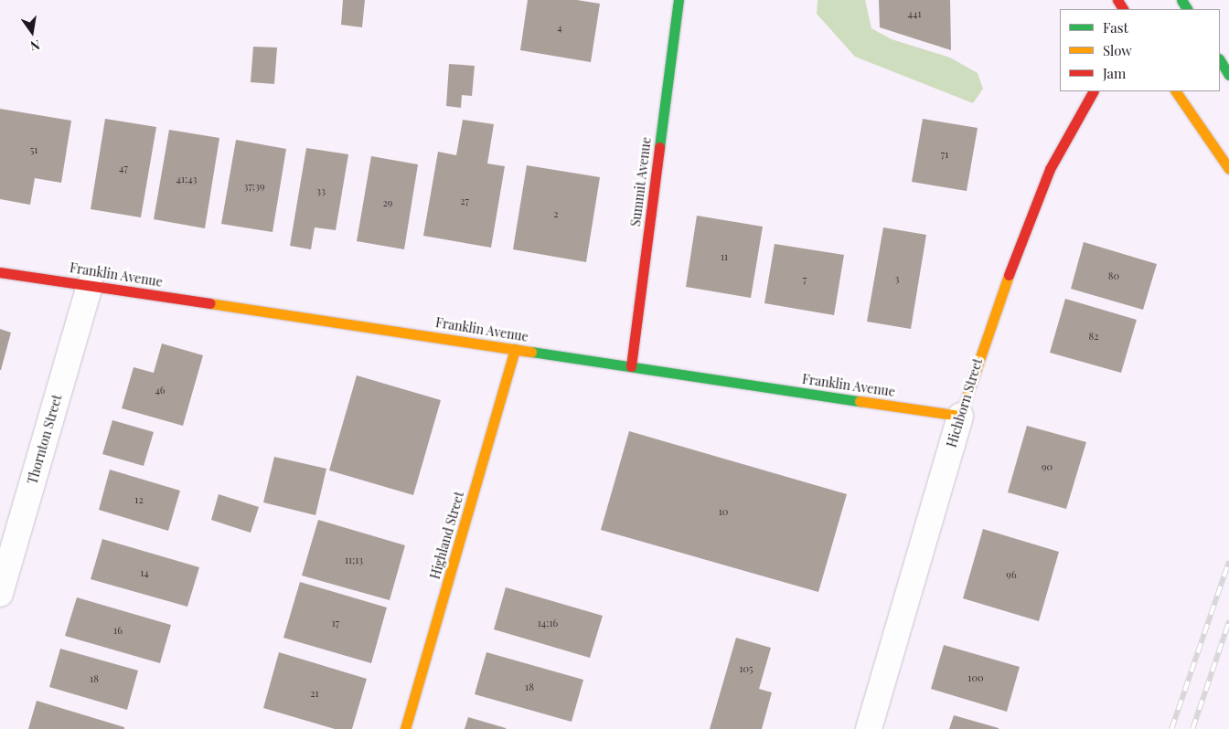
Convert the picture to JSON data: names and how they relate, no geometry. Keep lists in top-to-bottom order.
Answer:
{
  "streets": {
    "main road": [
      "Summit Avenue",
      "Franklin Avenue",
      "Hichborn Street",
      "Highland Street"
    ],
    "street": ["Thornton Street"]
  },
  "crossings": [
    ["Summit Avenue", "Franklin Avenue"],
    ["Franklin Avenue", "Hichborn Street"],
    ["Franklin Avenue", "Thornton Street"],
    ["Franklin Avenue", "Highland Street"]
  ],
  "house_numbers": [
    "441",
    "4",
    "51",
    "71",
    "47",
    "41;43",
    "37;39",
    "33",
    "27",
    "29",
    "2",
    "11",
    "80",
    "3",
    "7",
    "82",
    "46",
    "90",
    "12",
    "10",
    "11;13",
    "14",
    "96",
    "17",
    "14;16",
    "16",
    "105",
    "100",
    "18",
    "18",
    "21"
  ],
  "legend": ["Fast", "Slow", "Jam"],
  "north": "bottom"
}
